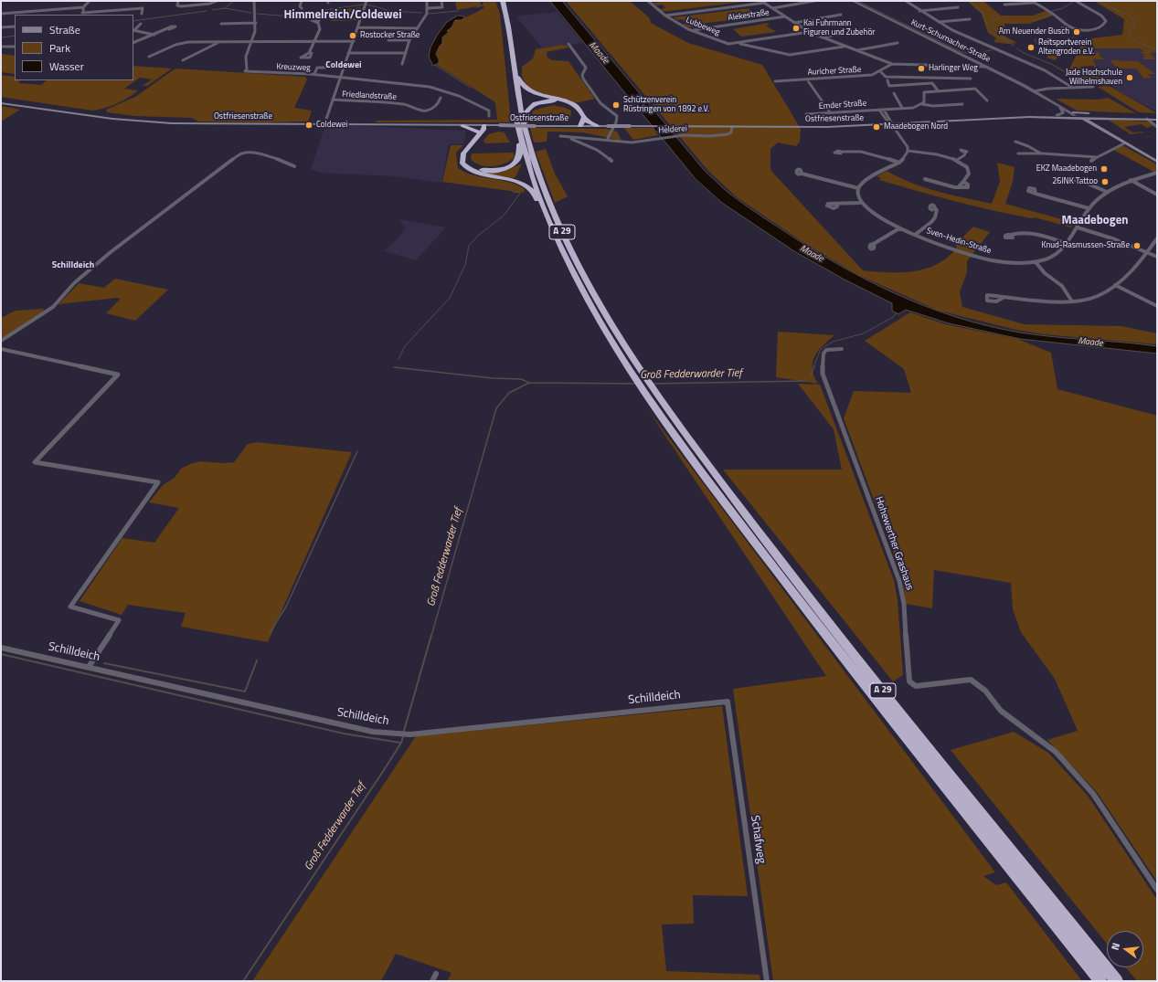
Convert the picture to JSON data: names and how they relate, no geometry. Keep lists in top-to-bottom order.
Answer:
{
  "streets": {
    "highway": ["A 29"],
    "main road": ["Kurt-Schumacher-Straße", "Ostfriesenstraße"],
    "street": [
      "Alekestraße",
      "Lubbeweg",
      "Kreuzweg",
      "Auricher Straße",
      "Friedlandstraße",
      "Emder Straße",
      "Helderei",
      "Sven-Hedin-Straße",
      "Hohewerther Grashaus",
      "Schilldeich",
      "Schafweg"
    ]
  },
  "crossings": [
    ["Alekestraße", "Lubbeweg"],
    ["Kurt-Schumacher-Straße", "Ostfriesenstraße"],
    ["Emder Straße", "Ostfriesenstraße"],
    ["Ostfriesenstraße", "Helderei"],
    ["Schilldeich", "Schafweg"]
  ],
  "districts": [
    "Himmelreich/Coldewei",
    "Coldewei",
    "Maadebogen",
    "Schilldeich"
  ],
  "water": ["Maade", "Groß Fedderwarder Tief"],
  "places": [
    "Kai Fuhrmann Figuren und Zubehör",
    "Am Neuender Busch",
    "Rostocker Straße",
    "Reitsportverein Altengroden e.V.",
    "Harlinger Weg",
    "Jade Hochschule Wilhelmshaven",
    "Schützenverein Rüstringen von 1892 e.V.",
    "Coldewei",
    "Maadebogen Nord",
    "EKZ Maadebogen",
    "26INK Tattoo",
    "Knud-Rasmussen-Straße"
  ],
  "legend": ["Straße", "Park", "Wasser"],
  "north": "left"
}
